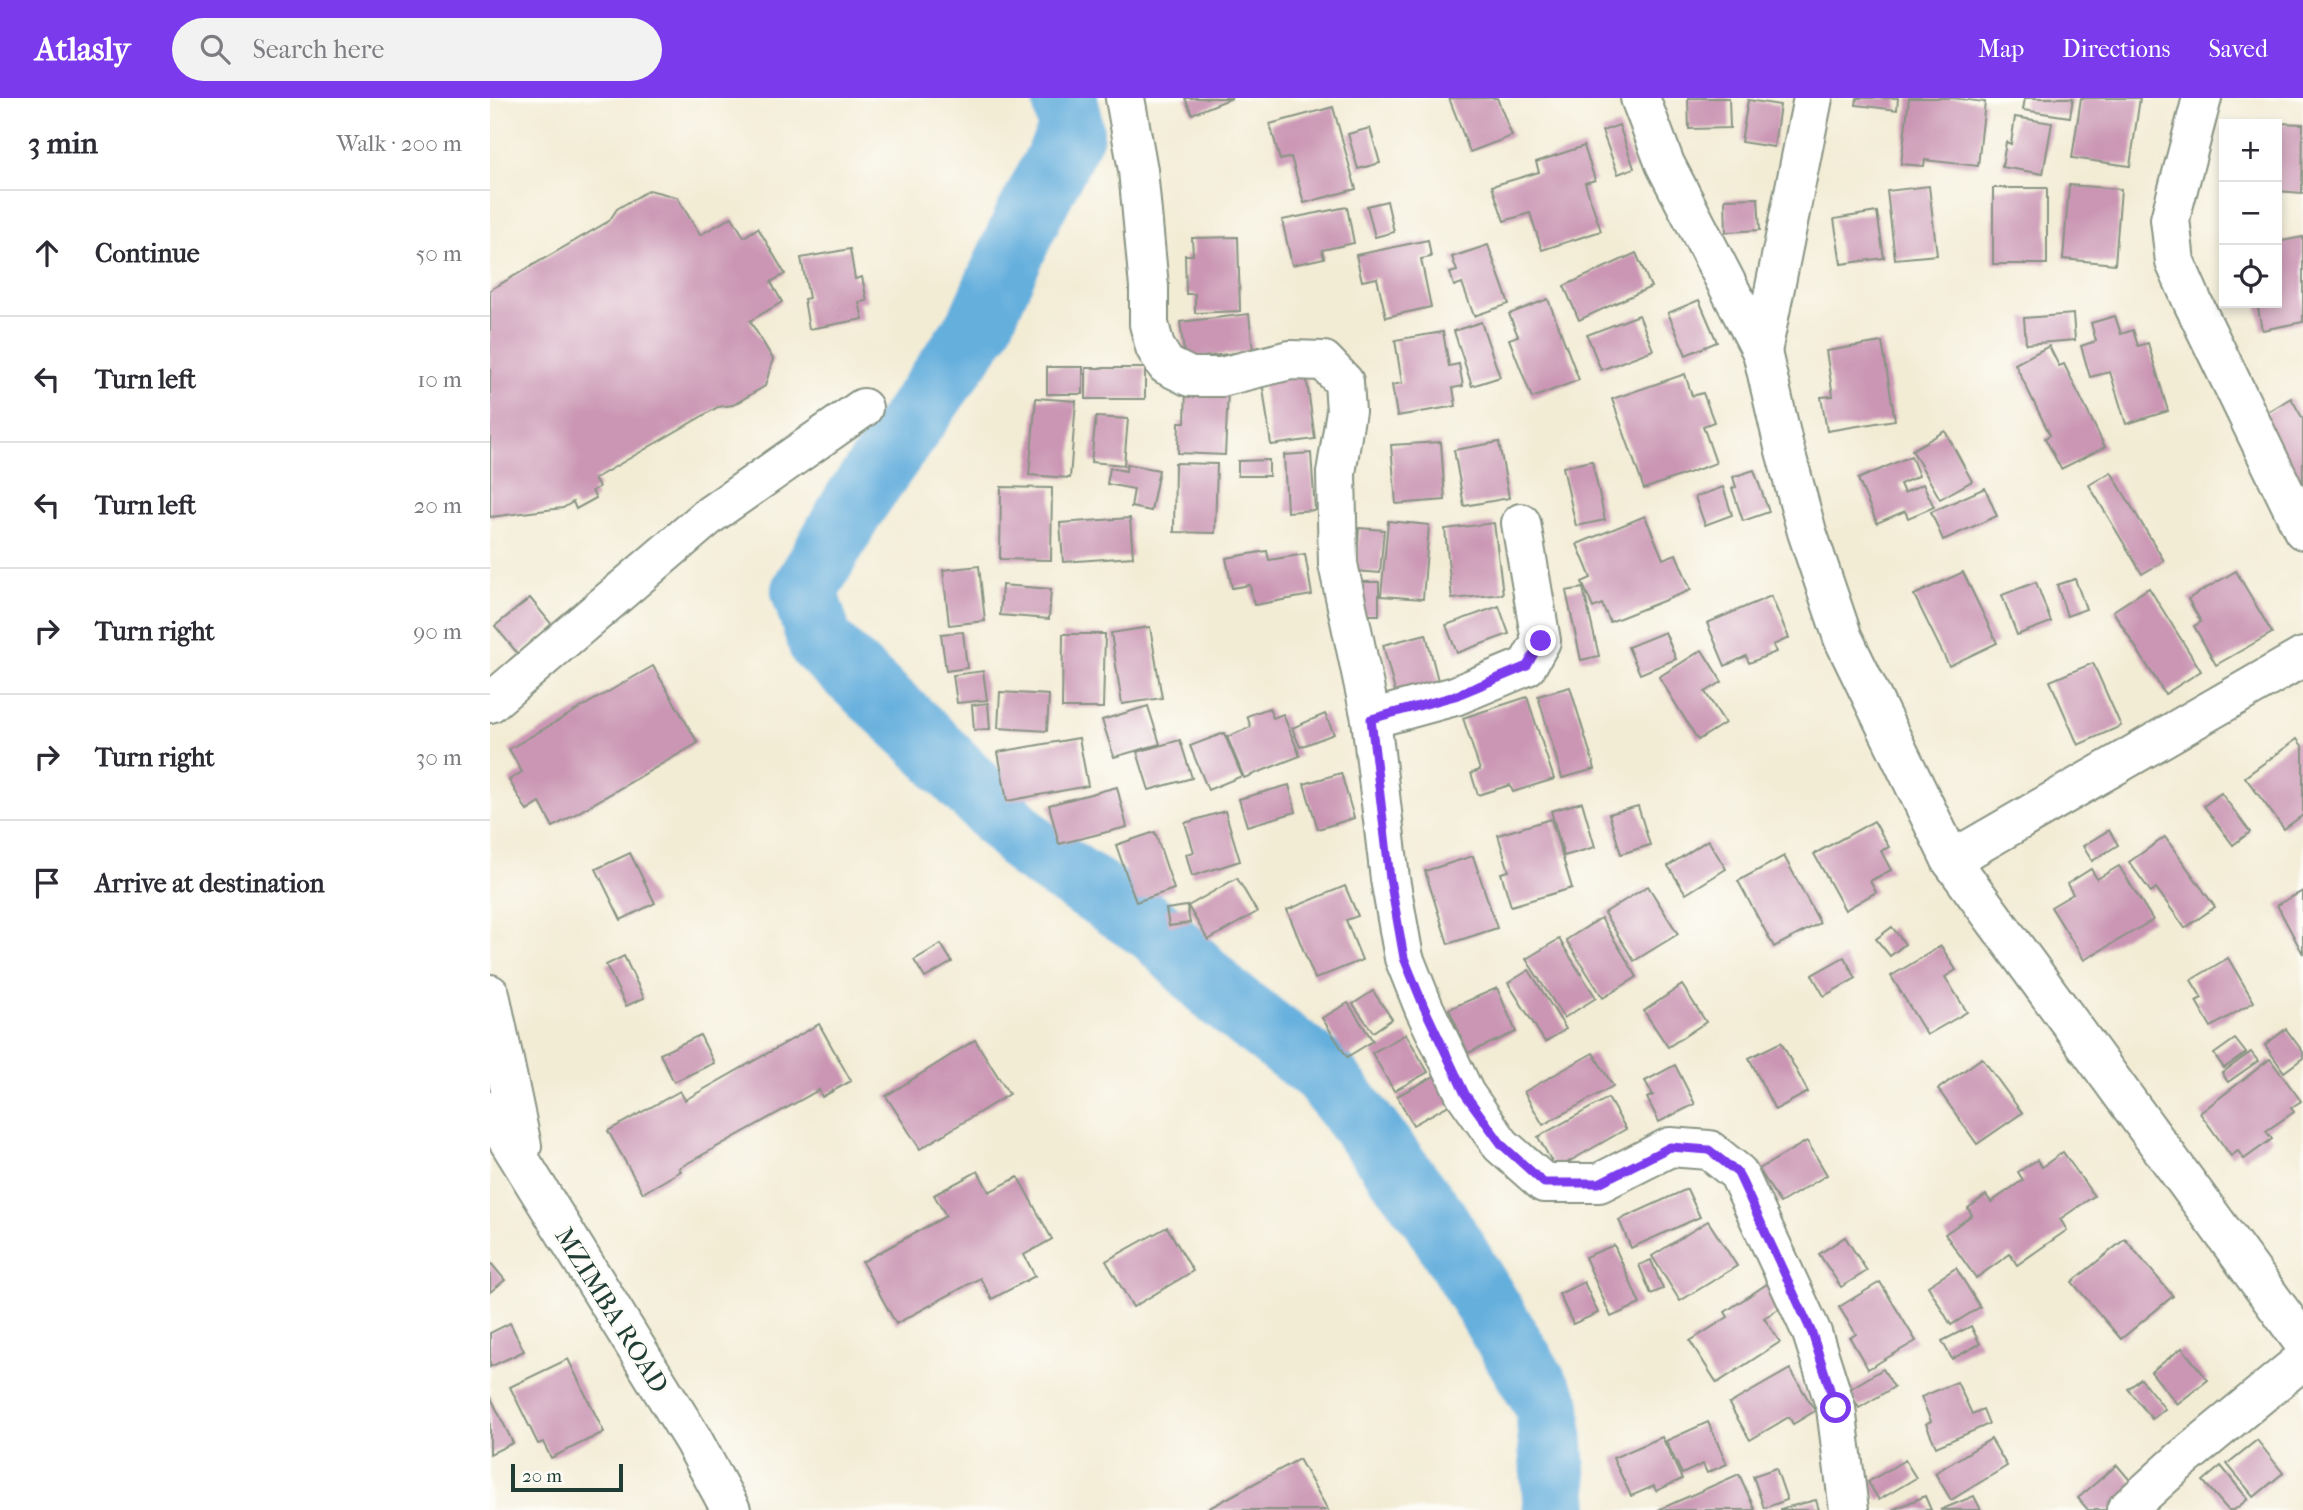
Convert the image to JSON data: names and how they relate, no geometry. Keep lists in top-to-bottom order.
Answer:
{
  "streets": {
    "street": ["MZIMBA ROAD"]
  },
  "scale_bar": "20 m",
  "page": {
    "header": "Atlasly",
    "search": "Search here",
    "nav": ["Map", "Directions", "Saved"],
    "heading": ["3 min", "Walk · 200 m"],
    "map_buttons": ["+", "−"],
    "list": [
      ["Continue", "50 m"],
      ["Turn left", "10 m"],
      ["Turn left", "20 m"],
      ["Turn right", "90 m"],
      ["Turn right", "30 m"],
      "Arrive at destination"
    ],
    "scale": "20 m"
  }
}
